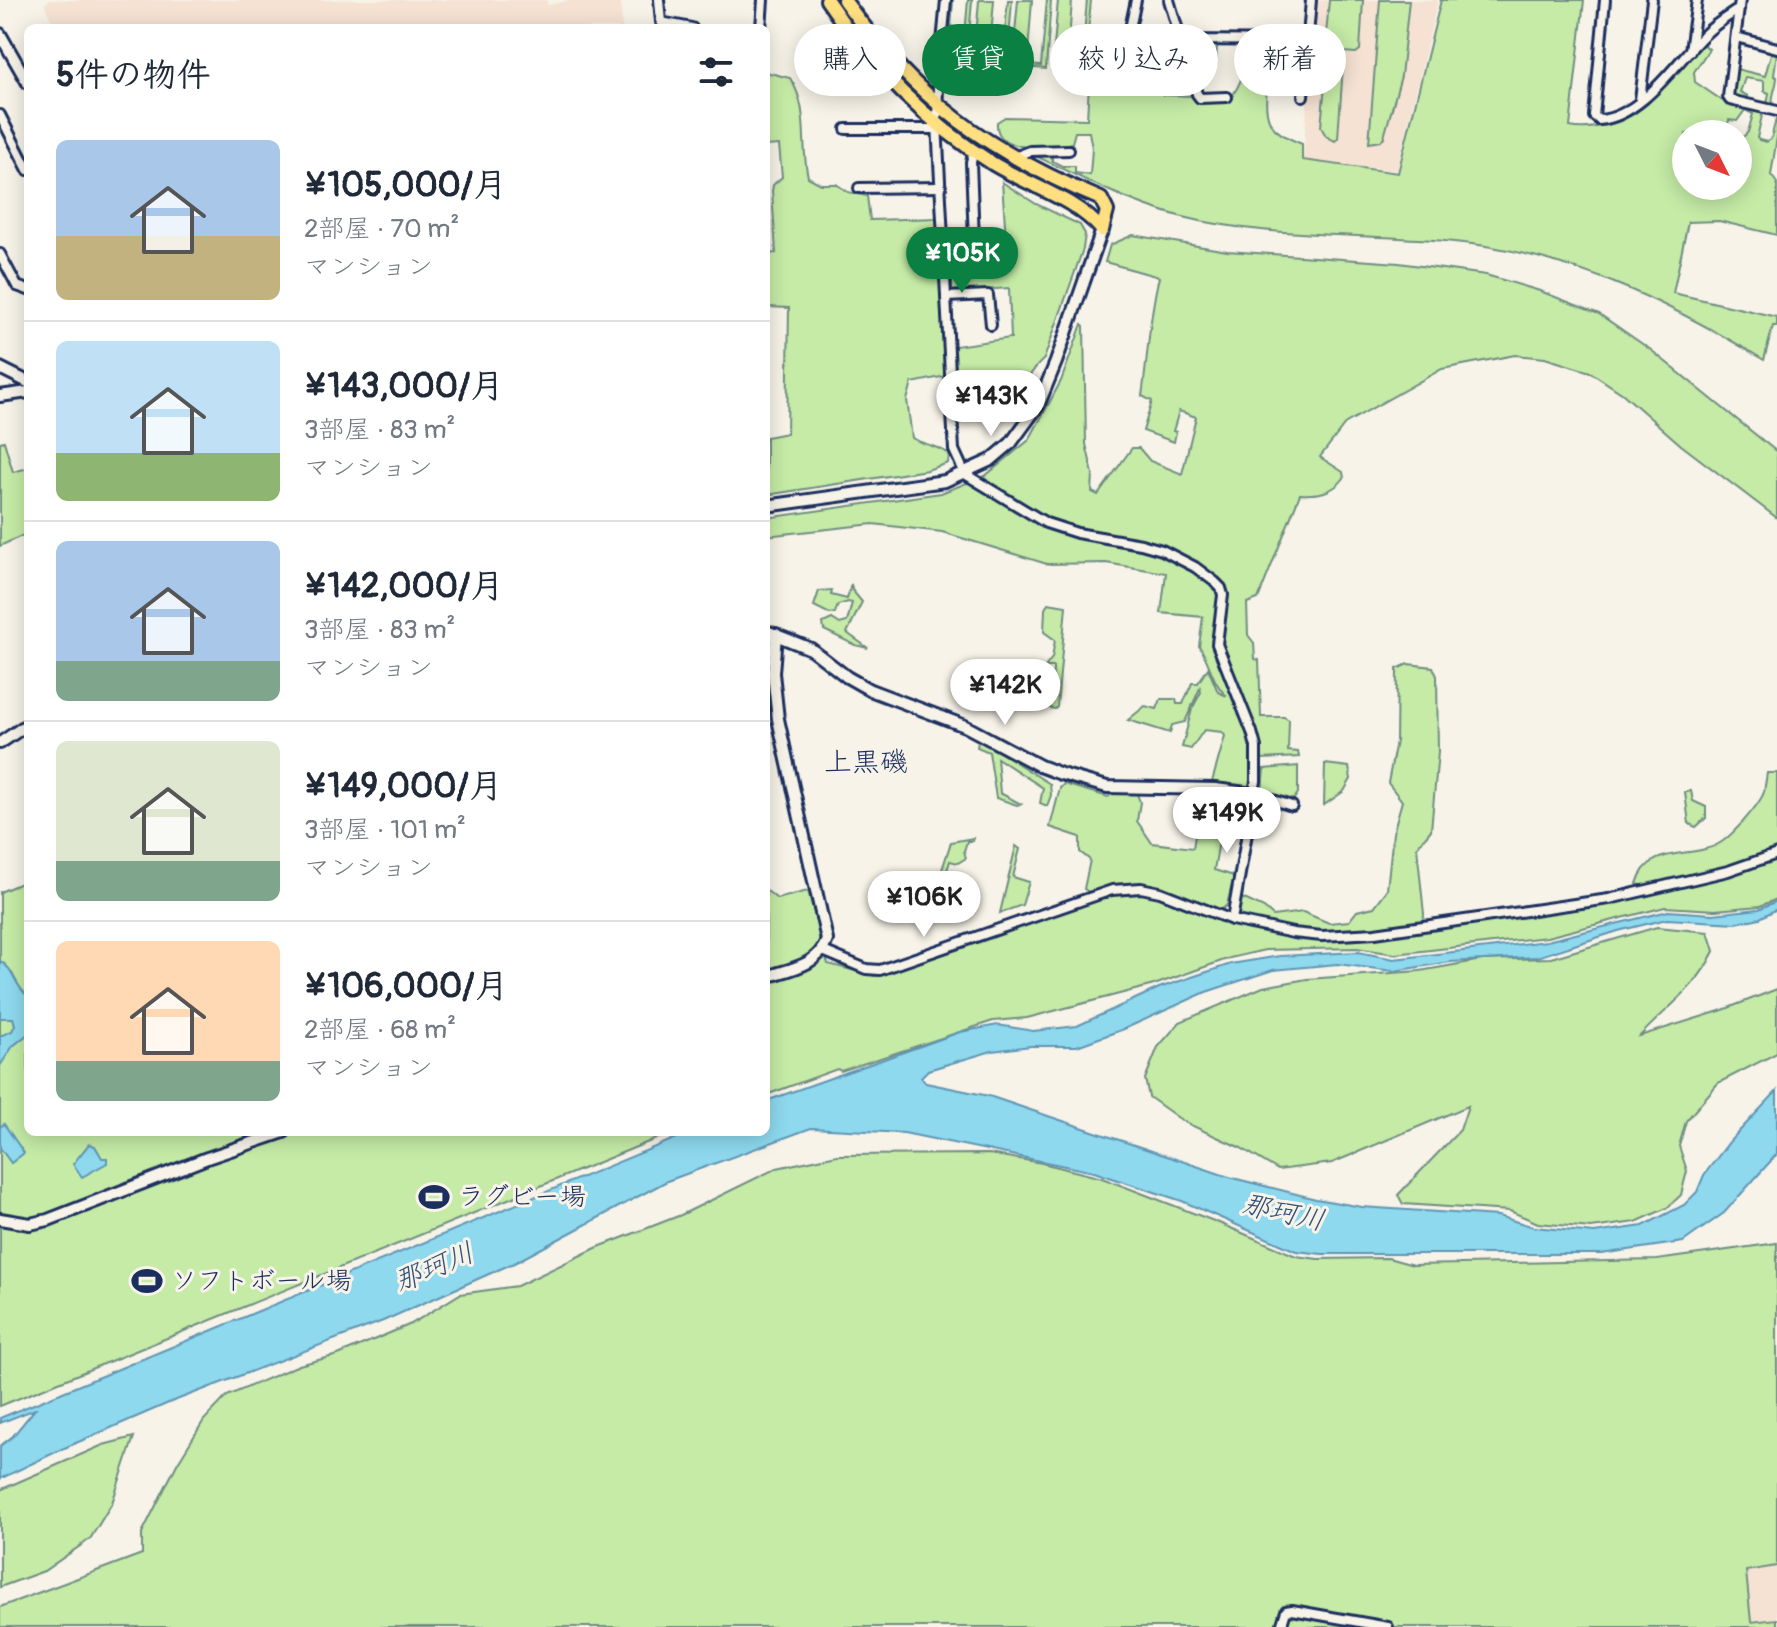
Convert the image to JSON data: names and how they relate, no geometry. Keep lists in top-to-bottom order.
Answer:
{
  "districts": ["上黒磯"],
  "water": ["那珂川"],
  "places": {
    "sports": ["ラグビー場", "ソフトボール場"]
  },
  "north": "bottom right",
  "page": {
    "chip": [
      "購入",
      "賃貸",
      "絞り込み",
      "新着"
    ],
    "heading": "5件の物件",
    "list": [
      {
        "name": "¥105,000/月",
        "note": "2部屋 · 70 m² · マンション"
      },
      {
        "name": "¥143,000/月",
        "note": "3部屋 · 83 m² · マンション"
      },
      {
        "name": "¥142,000/月",
        "note": "3部屋 · 83 m² · マンション"
      },
      {
        "name": "¥149,000/月",
        "note": "3部屋 · 101 m² · マンション"
      },
      {
        "name": "¥106,000/月",
        "note": "2部屋 · 68 m² · マンション"
      }
    ],
    "price": [
      "¥105K",
      "¥143K",
      "¥142K",
      "¥149K",
      "¥106K"
    ]
  }
}
